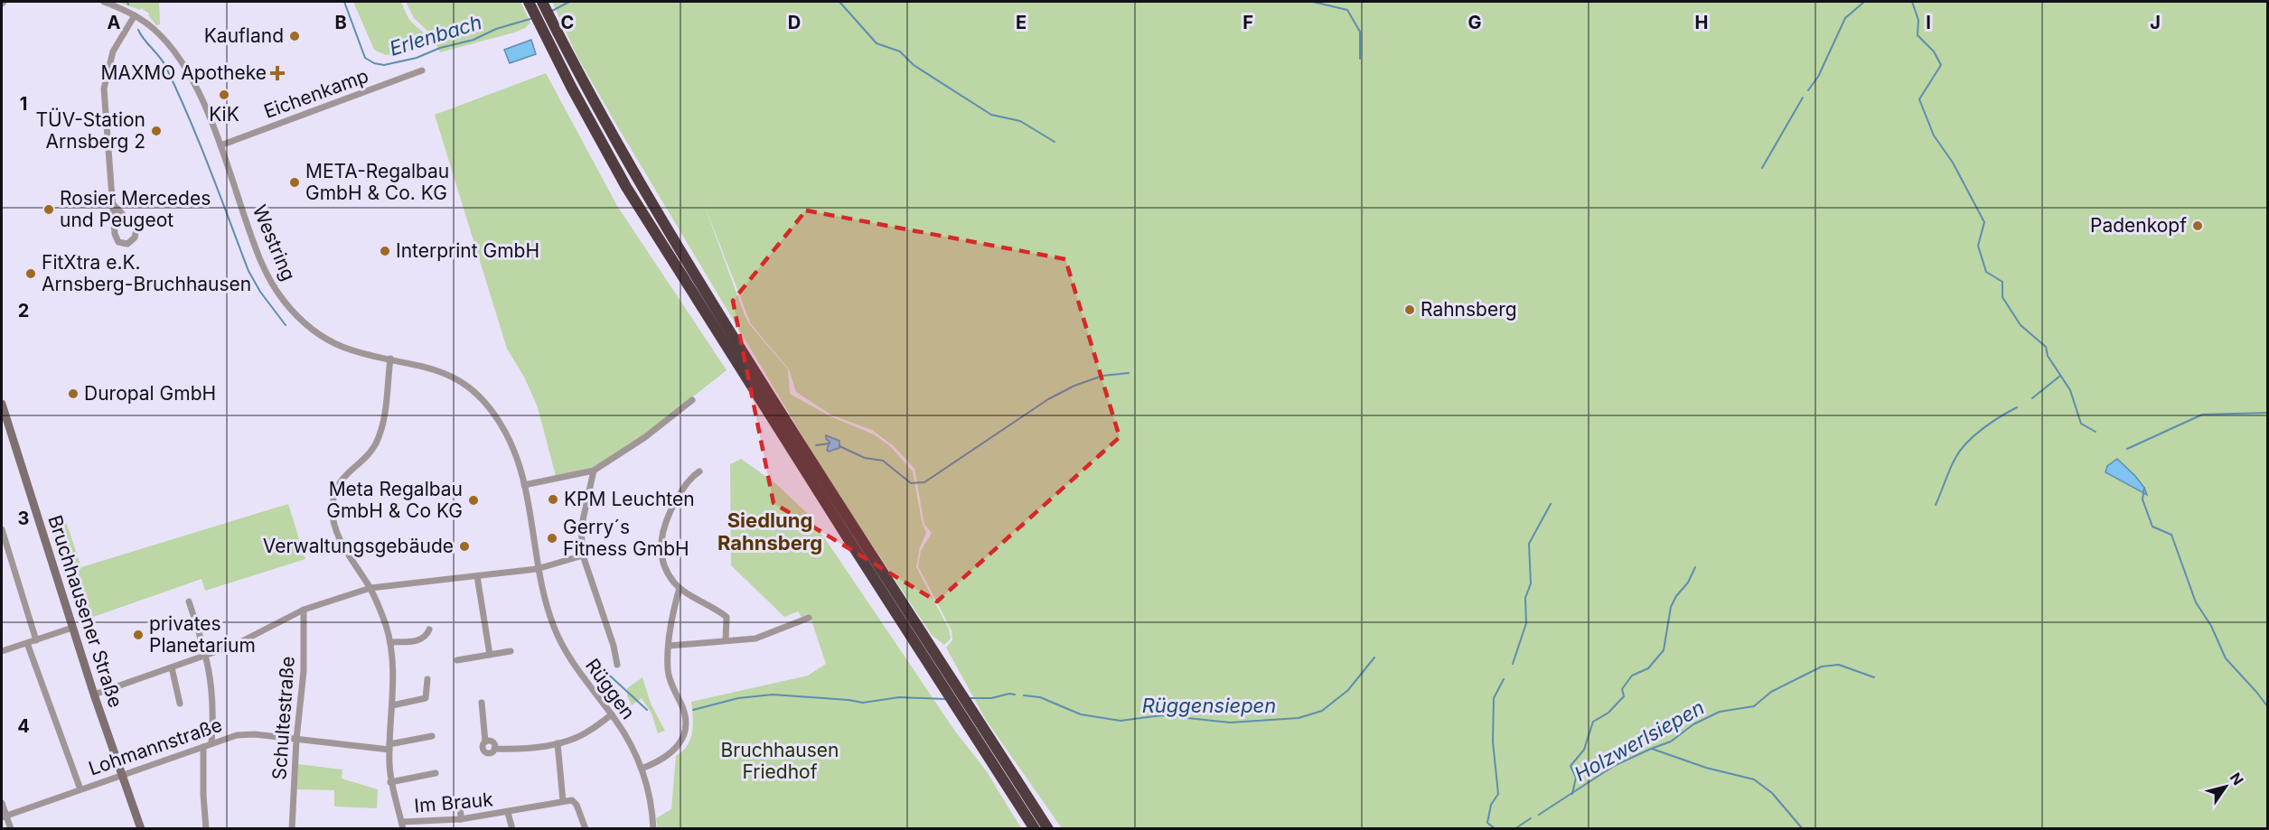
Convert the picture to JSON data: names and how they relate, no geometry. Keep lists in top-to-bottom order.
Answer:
{
  "streets": {
    "street": [
      "Eichenkamp",
      "Westring",
      "Bruchhausener Straße",
      "Rüggen",
      "Schultestraße",
      "Lohmannstraße",
      "Im Brauk"
    ]
  },
  "crossings": [
    ["Eichenkamp", "Westring"],
    ["Westring", "Rüggen"],
    ["Bruchhausener Straße", "Lohmannstraße"],
    ["Schultestraße", "Lohmannstraße"]
  ],
  "districts": ["Siedlung Rahnsberg"],
  "water": ["Erlenbach", "Rüggensiepen", "Holzwerlsiepen"],
  "parks": ["Bruchhausen Friedhof"],
  "places": {
    "other": [
      "Kaufland",
      "KiK",
      "TÜV-Station Arnsberg 2",
      "META-Regalbau GmbH & Co. KG",
      "Rosier Mercedes und Peugeot",
      "Padenkopf",
      "Interprint GmbH",
      "FitXtra e.K. Arnsberg-Bruchhausen",
      "Rahnsberg",
      "Duropal GmbH",
      "KPM Leuchten",
      "Meta Regalbau GmbH & Co KG",
      "Gerry´s Fitness GmbH",
      "Verwaltungsgebäude",
      "privates Planetarium"
    ],
    "health": ["MAXMO Apotheke"]
  },
  "north": "top right",
  "grid": {
    "columns": [
      "A",
      "B",
      "C",
      "D",
      "E",
      "F",
      "G",
      "H",
      "I",
      "J"
    ],
    "rows": [
      "1",
      "2",
      "3",
      "4"
    ]
  }
}
